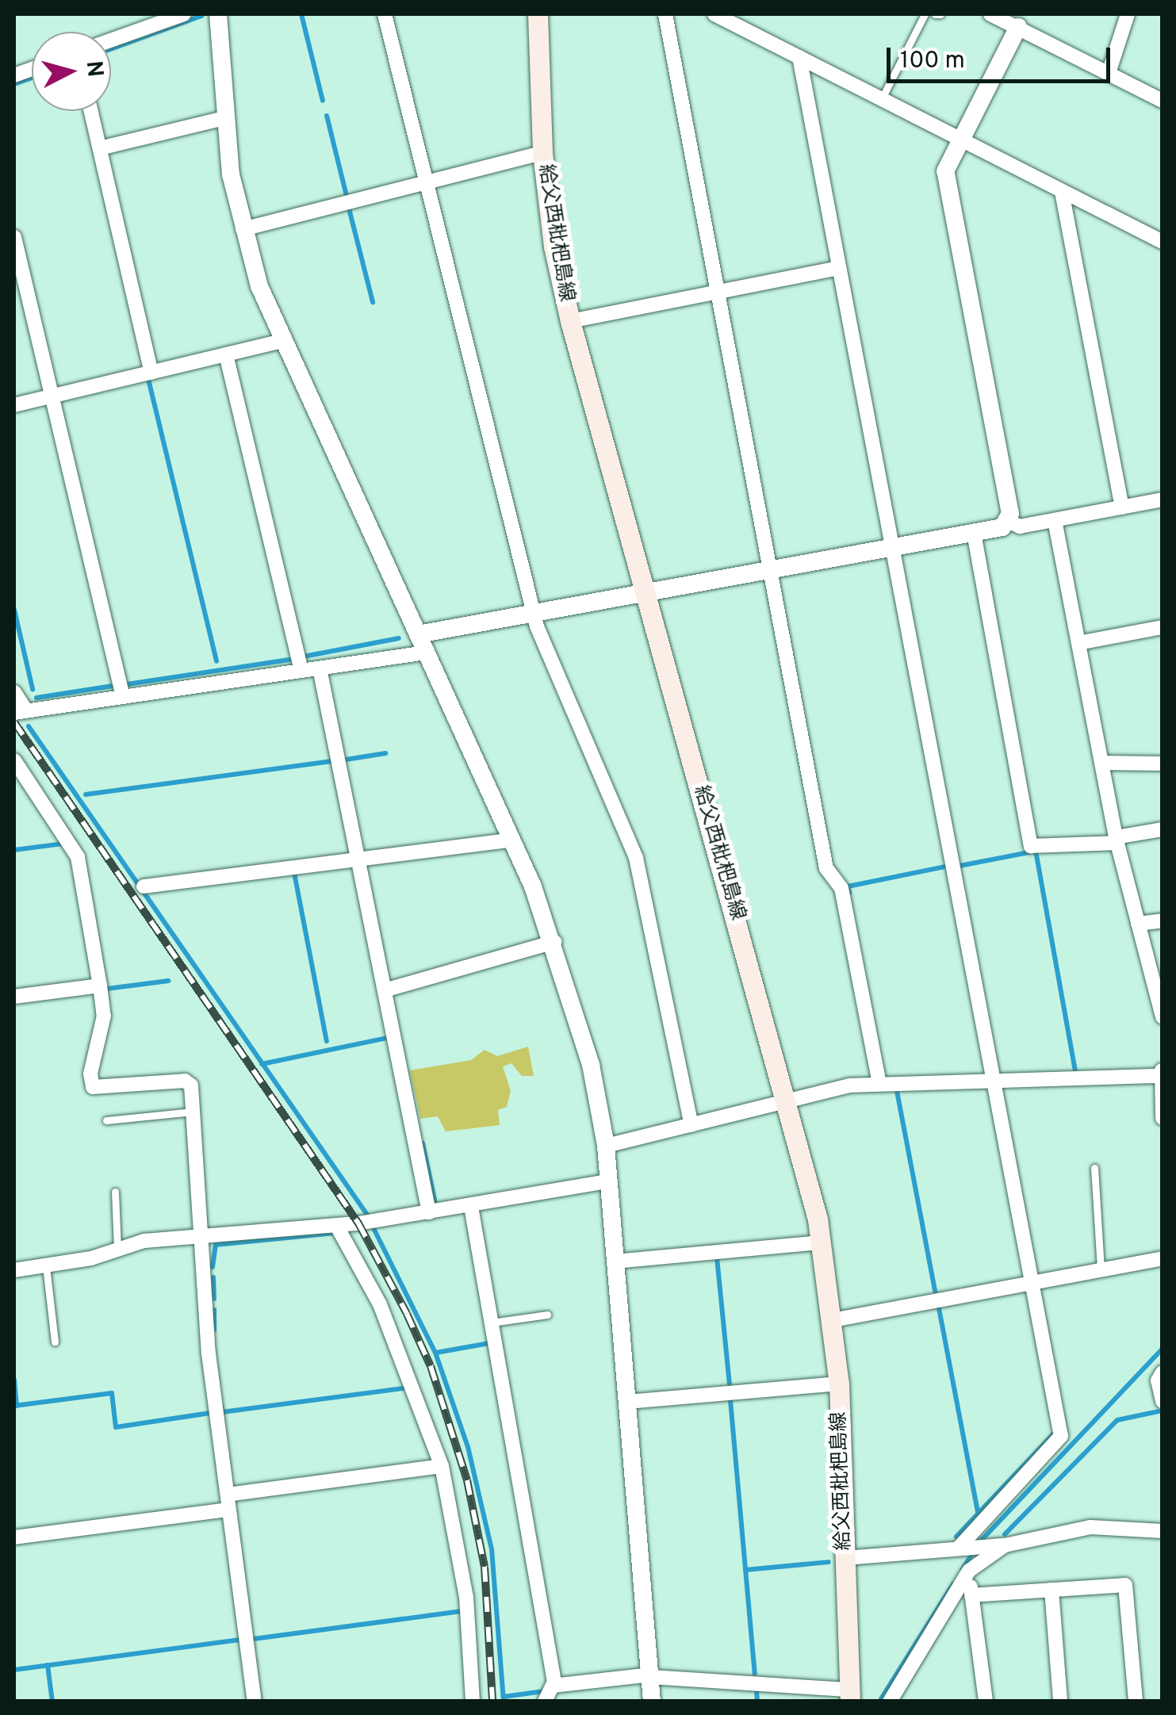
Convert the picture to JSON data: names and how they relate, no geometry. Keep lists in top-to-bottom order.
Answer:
{
  "streets": {
    "main road": ["給父西枇杷島線"]
  },
  "scale_bar": "100 m",
  "north": "right"
}
